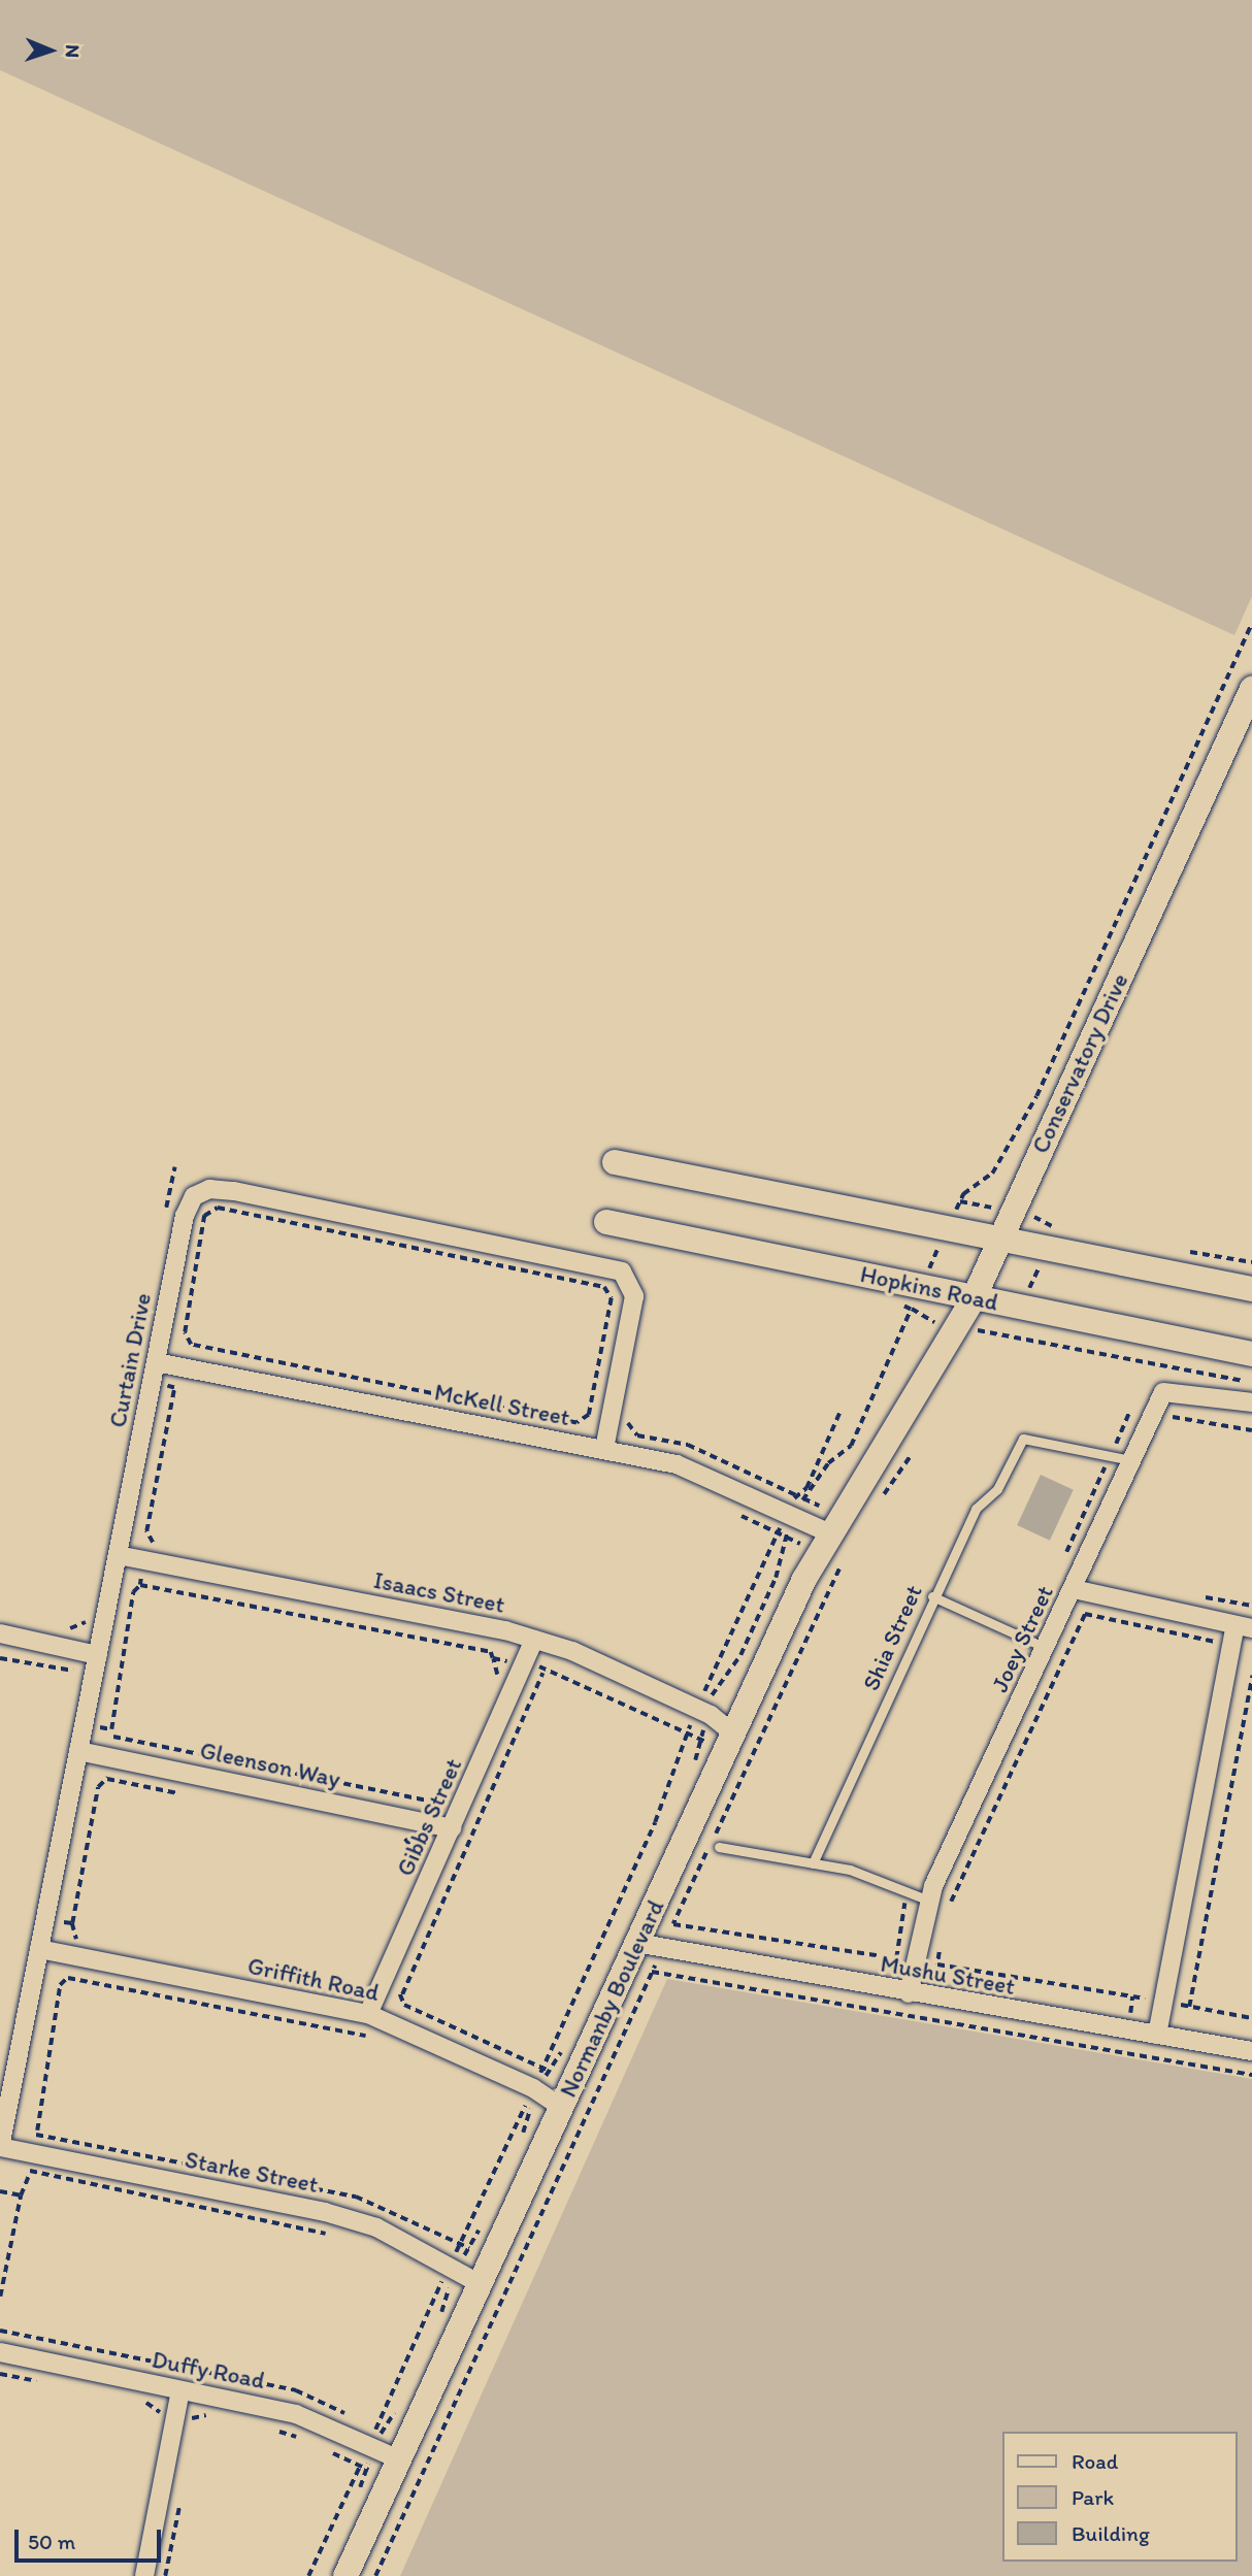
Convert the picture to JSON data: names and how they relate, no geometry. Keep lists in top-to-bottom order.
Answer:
{
  "streets": {
    "street": [
      "Conservatory Drive",
      "Hopkins Road",
      "Curtain Drive",
      "McKell Street",
      "Isaacs Street",
      "Joey Street",
      "Gleenson Way",
      "Gibbs Street",
      "Mushu Street",
      "Griffith Road",
      "Normanby Boulevard",
      "Starke Street",
      "Duffy Road"
    ],
    "lane": ["Shia Street"]
  },
  "crossings": [
    ["Conservatory Drive", "Hopkins Road"],
    ["Conservatory Drive", "Normanby Boulevard"],
    ["Curtain Drive", "McKell Street"],
    ["Curtain Drive", "Isaacs Street"],
    ["Curtain Drive", "Gleenson Way"],
    ["Curtain Drive", "Griffith Road"],
    ["Curtain Drive", "Starke Street"],
    ["McKell Street", "Normanby Boulevard"],
    ["Isaacs Street", "Gibbs Street"],
    ["Isaacs Street", "Normanby Boulevard"],
    ["Shia Street", "Joey Street"],
    ["Joey Street", "Mushu Street"],
    ["Gleenson Way", "Gibbs Street"],
    ["Gibbs Street", "Griffith Road"],
    ["Mushu Street", "Normanby Boulevard"],
    ["Griffith Road", "Normanby Boulevard"],
    ["Normanby Boulevard", "Starke Street"],
    ["Normanby Boulevard", "Duffy Road"]
  ],
  "legend": ["Road", "Park", "Building"],
  "scale_bar": "50 m",
  "north": "right"
}
